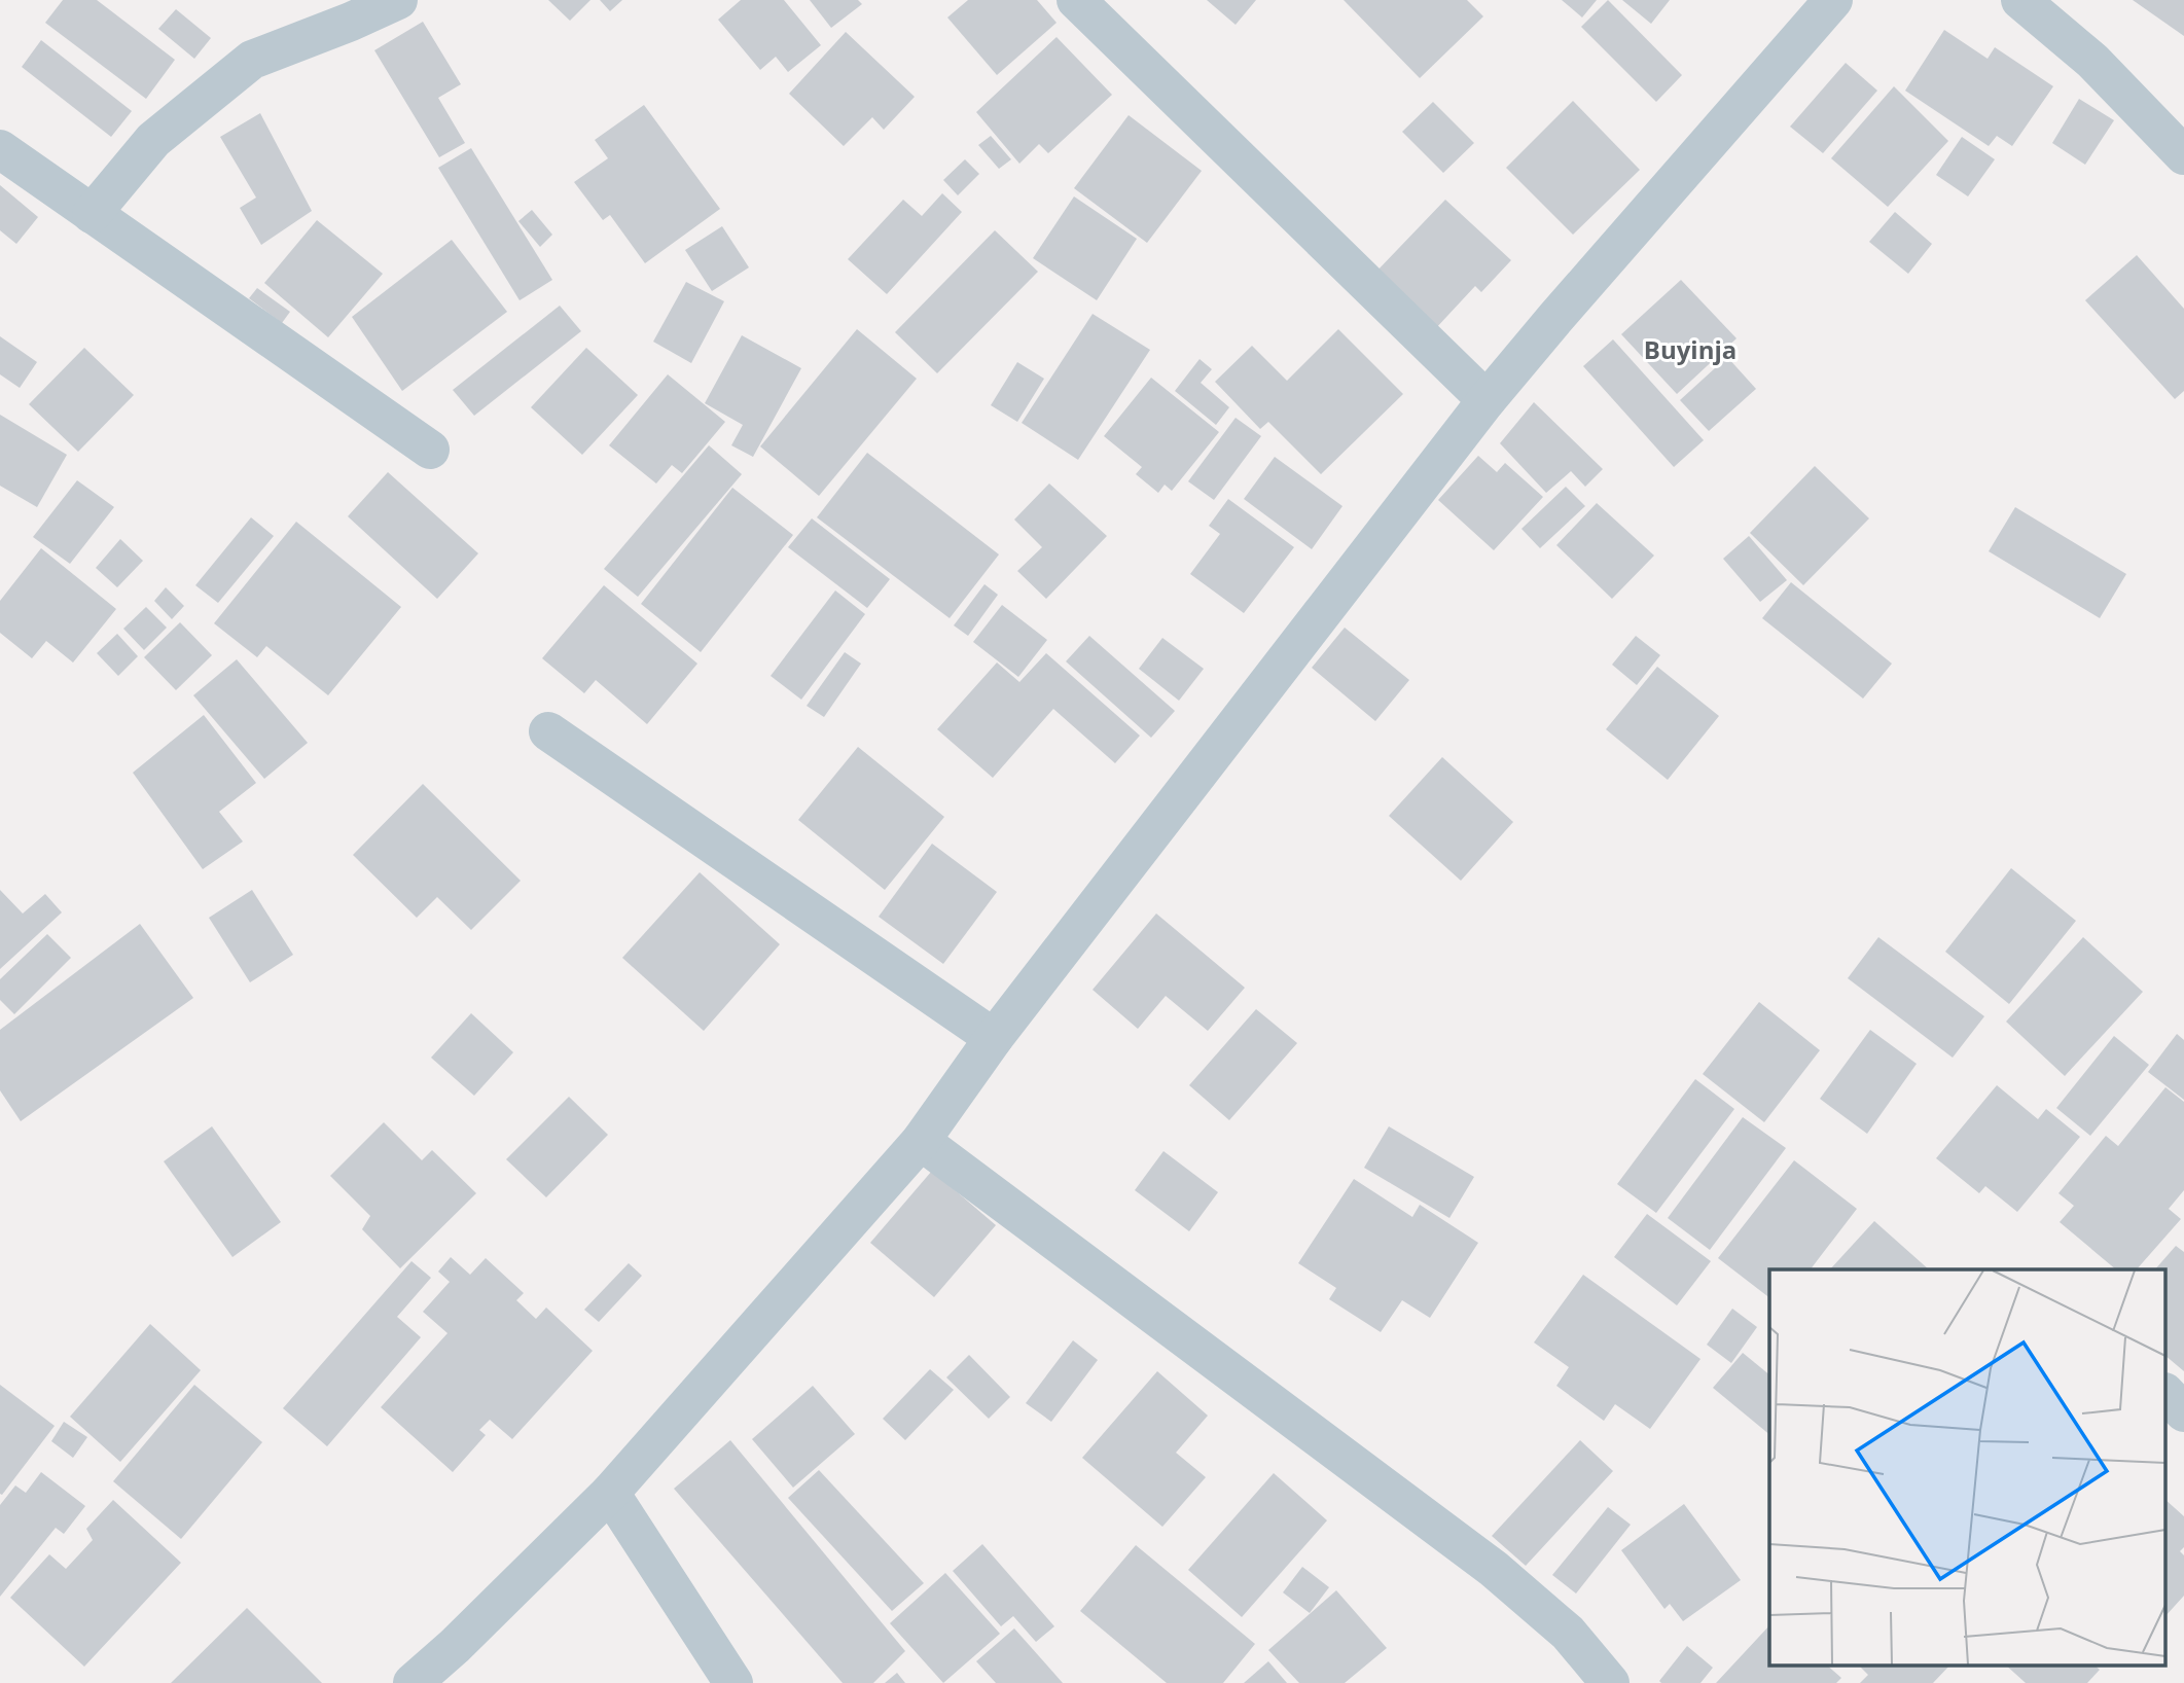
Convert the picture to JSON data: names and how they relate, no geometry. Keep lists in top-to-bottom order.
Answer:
{
  "districts": ["Buyinja"]
}
